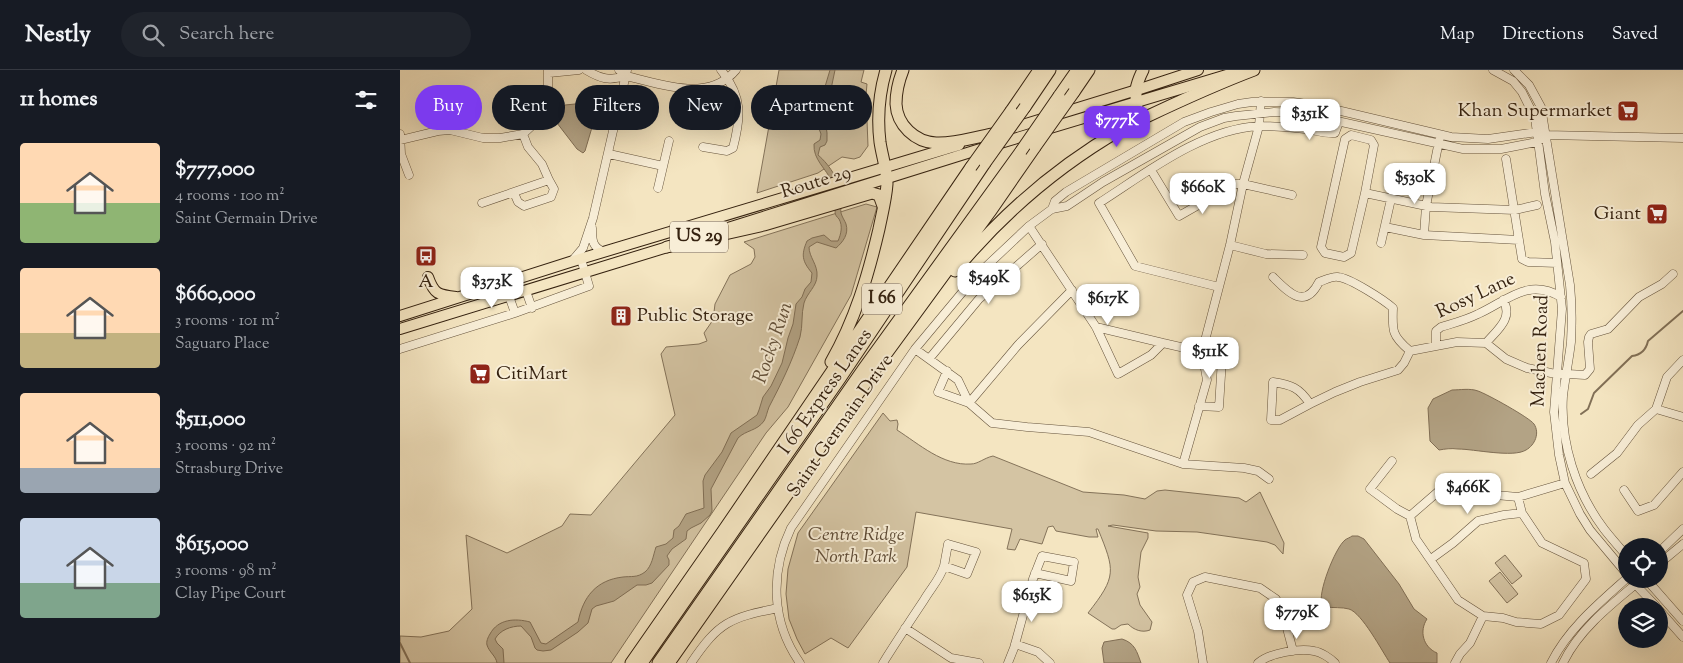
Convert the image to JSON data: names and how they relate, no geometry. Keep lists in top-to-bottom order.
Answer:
{
  "streets": {
    "highway": ["I 66", "I 66 Express Lanes"],
    "main road": ["Route 29", "US 29"],
    "street": ["Rosy Lane", "Machen Road", "Saint Germain Drive"]
  },
  "crossings": [
    ["Rosy Lane", "Machen Road"],
    ["Machen Road", "Saint Germain Drive"]
  ],
  "water": ["Rocky Run"],
  "parks": ["Centre Ridge North Park"],
  "places": {
    "supermarket": ["Khan Supermarket", "Giant", "CitiMart"],
    "bus stop": ["A"],
    "building": ["Public Storage"]
  },
  "page": {
    "header": "Nestly",
    "search": "Search here",
    "nav": ["Map", "Directions", "Saved"],
    "heading": "11 homes",
    "chip": [
      "Buy",
      "Rent",
      "Filters",
      "New",
      "Apartment"
    ],
    "price": [
      "$351K",
      "$777K",
      "$530K",
      "$660K",
      "$549K",
      "$373K",
      "$617K",
      "$511K",
      "$466K",
      "$615K",
      "$779K"
    ],
    "list": [
      {
        "name": "$777,000",
        "note": "4 rooms · 100 m² · Saint Germain Drive"
      },
      {
        "name": "$660,000",
        "note": "3 rooms · 101 m² · Saguaro Place"
      },
      {
        "name": "$511,000",
        "note": "3 rooms · 92 m² · Strasburg Drive"
      },
      {
        "name": "$615,000",
        "note": "3 rooms · 98 m² · Clay Pipe Court"
      }
    ]
  }
}
